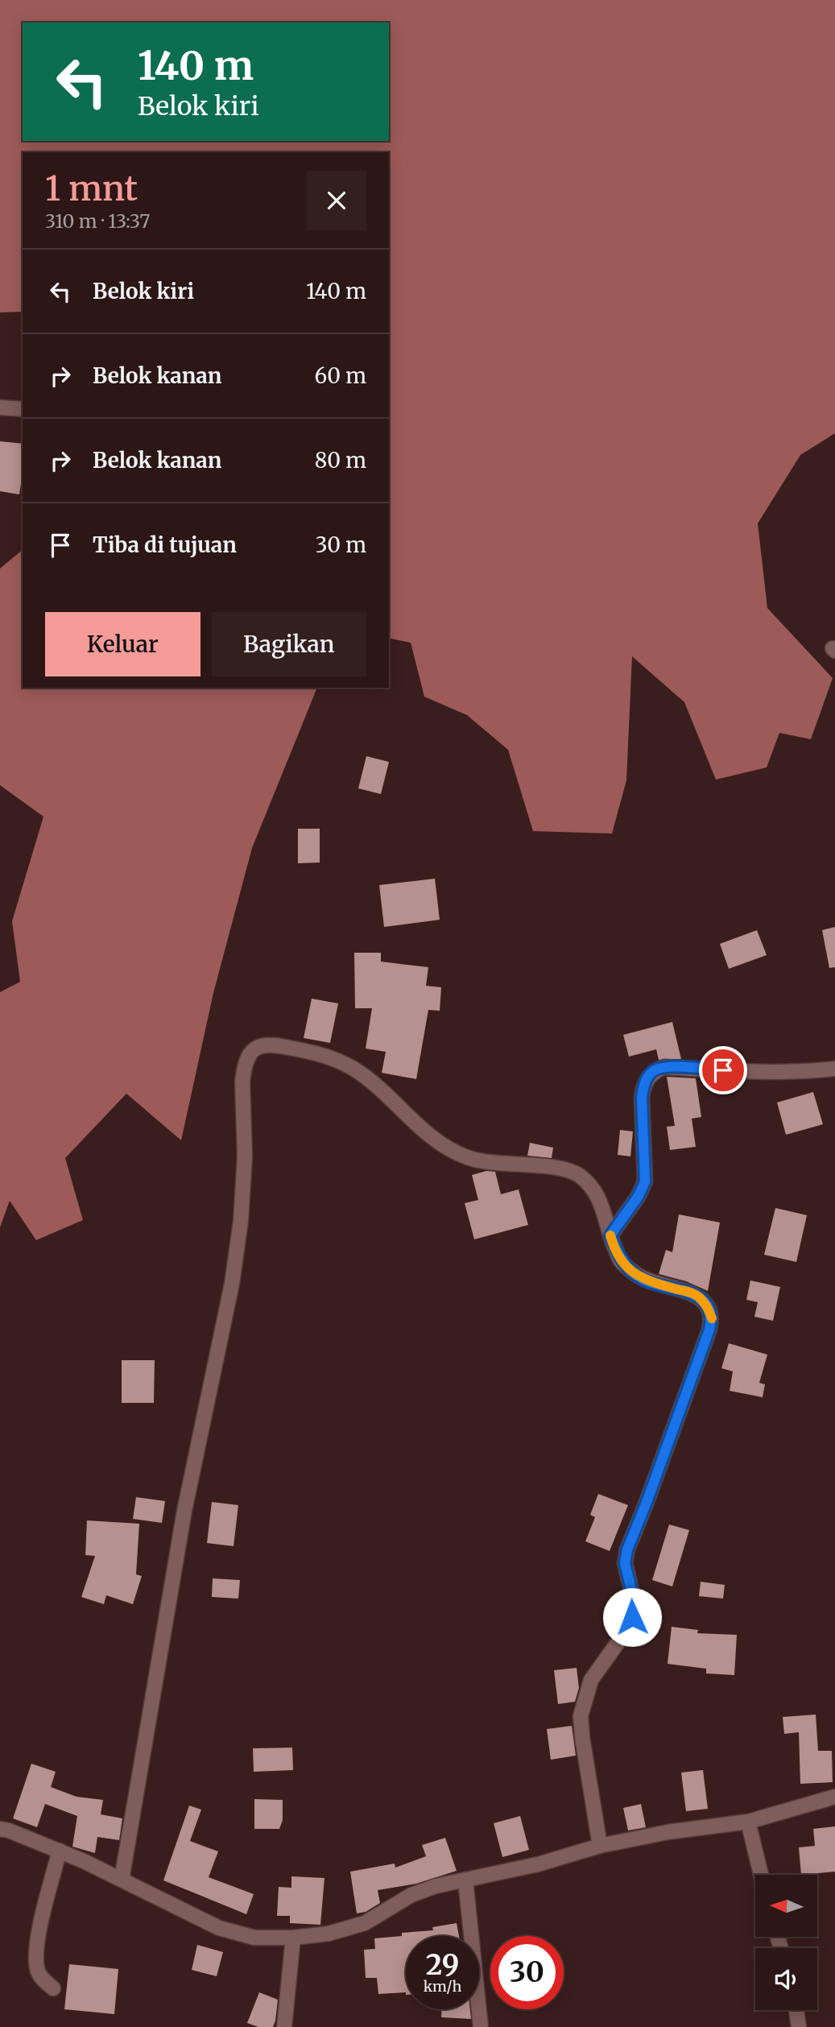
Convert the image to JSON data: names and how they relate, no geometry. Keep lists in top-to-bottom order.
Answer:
{
  "north": "left",
  "page": {
    "turn": ["140 m", "Belok kiri"],
    "heading": ["1 mnt", "310 m · 13:37"],
    "list": [
      {
        "name": "Belok kiri",
        "value": "140 m"
      },
      {
        "name": "Belok kanan",
        "value": "60 m"
      },
      {
        "name": "Belok kanan",
        "value": "80 m"
      },
      {
        "name": "Tiba di tujuan",
        "value": "30 m"
      }
    ],
    "buttons": ["Keluar", "Bagikan"],
    "speed": "29 km/h",
    "limit": "30"
  }
}
